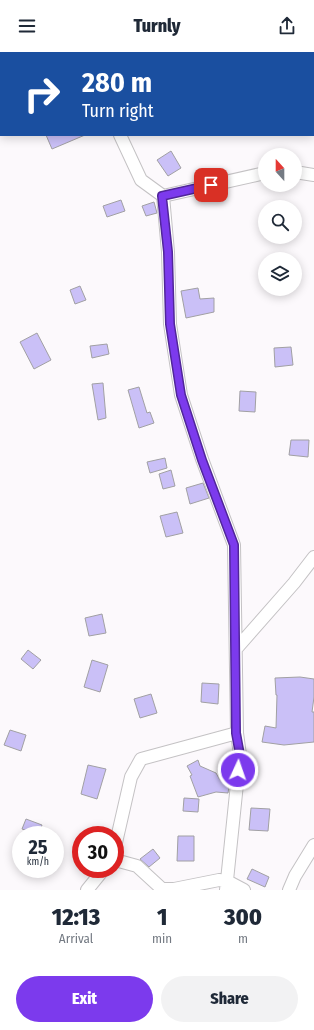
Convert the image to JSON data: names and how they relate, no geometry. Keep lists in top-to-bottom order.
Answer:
{
  "north": "top",
  "page": {
    "header": "Turnly",
    "turn": ["280 m", "Turn right"],
    "speed": "25 km/h",
    "limit": "30",
    "eta": [
      "12:13",
      "Arrival",
      "1",
      "min",
      "300",
      "m"
    ],
    "buttons": ["Exit", "Share"]
  }
}
